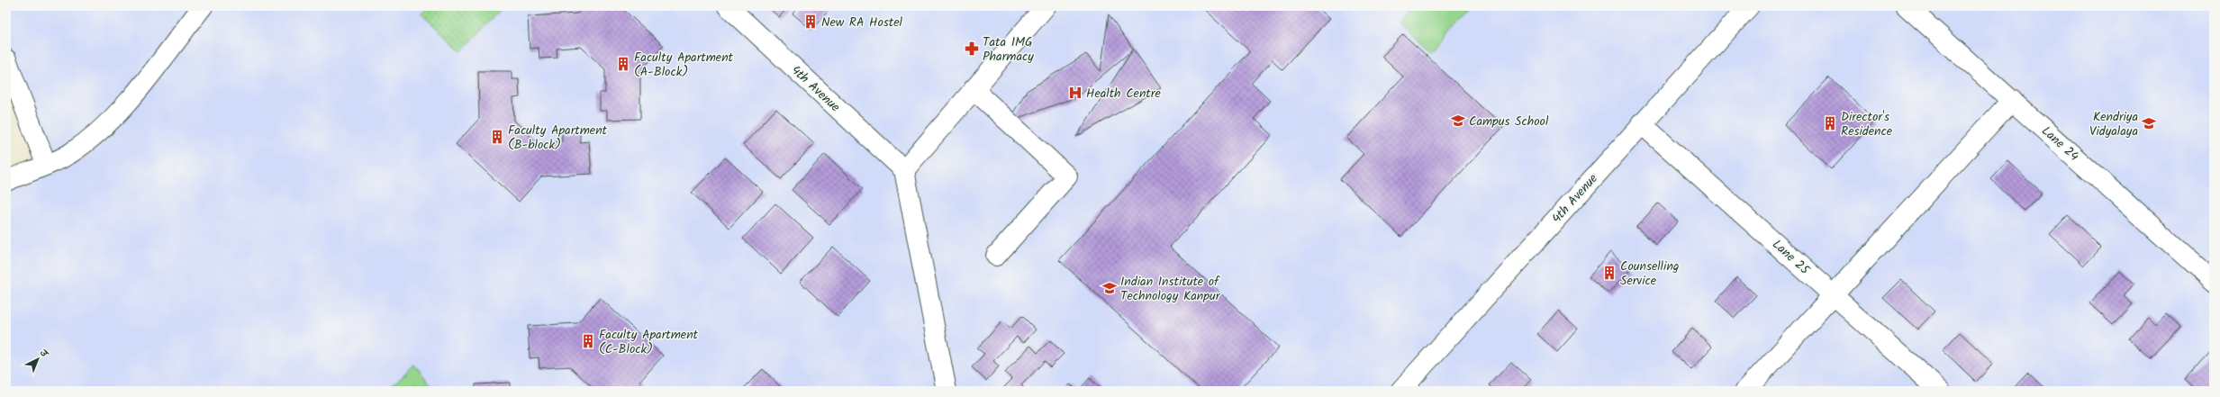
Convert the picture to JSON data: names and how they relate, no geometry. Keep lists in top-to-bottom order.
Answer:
{
  "streets": {
    "street": ["4th Avenue", "Lane 24", "Lane 25"]
  },
  "crossings": [
    ["4th Avenue", "Lane 25"]
  ],
  "places": {
    "building": [
      "New RA Hostel",
      "Faculty Apartment (A-Block)",
      "Director's Residence",
      "Faculty Apartment (B-block)",
      "Counselling Service",
      "Faculty Apartment (C-Block)"
    ],
    "pharmacy": ["Tata 1MG Pharmacy"],
    "hospital": ["Health Centre"],
    "school or university": ["Campus School", "Kendriya Vidyalaya", "Indian Institute of Technology Kanpur"]
  },
  "north": "top right"
}
